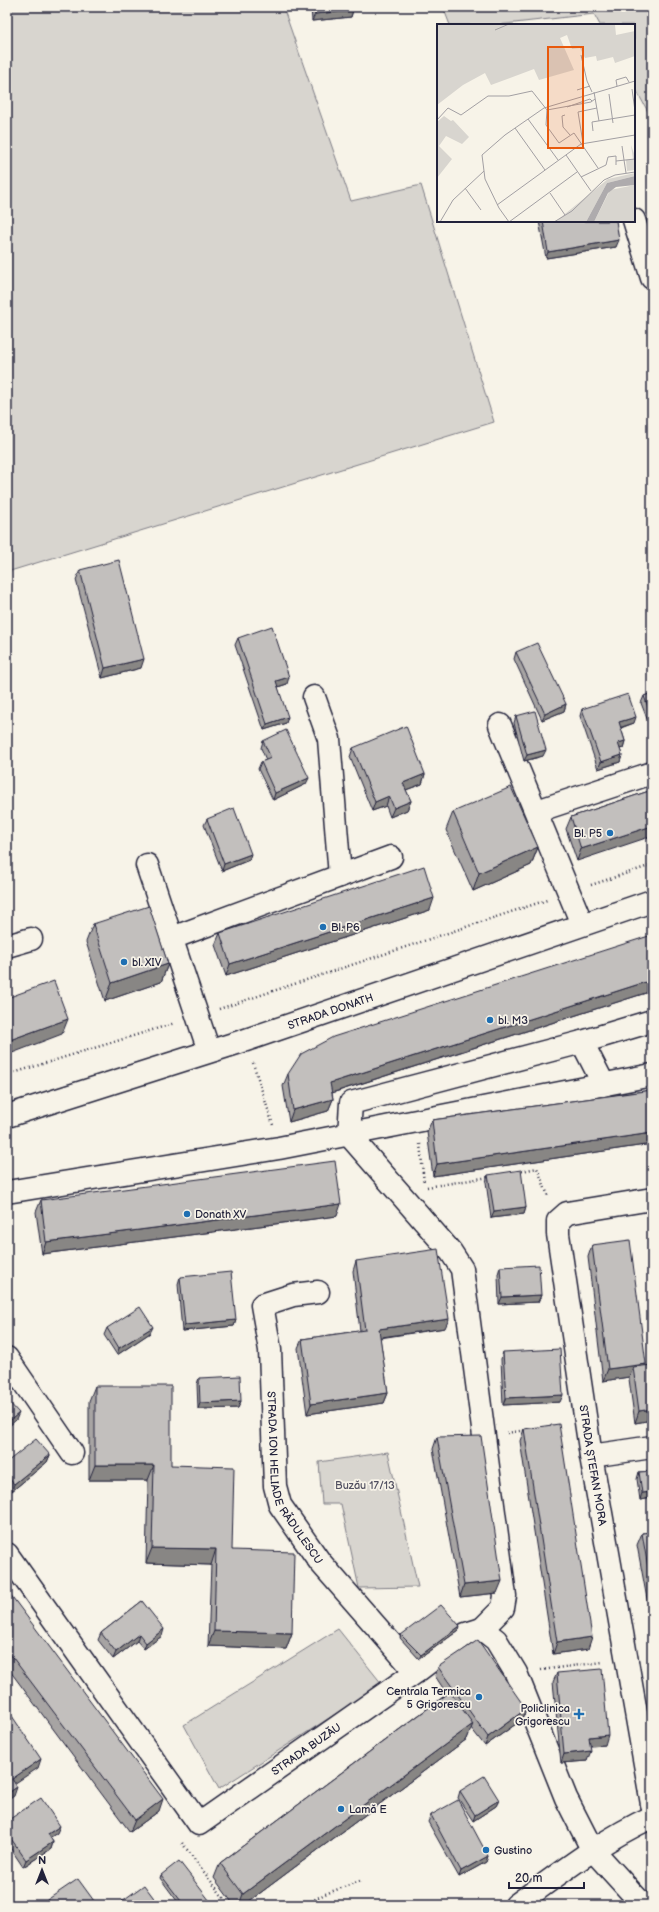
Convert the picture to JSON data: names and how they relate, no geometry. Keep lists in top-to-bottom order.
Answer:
{
  "streets": {
    "street": [
      "STRADA DONATH",
      "STRADA ȘTEFAN MORA",
      "STRADA ION HELIADE RĂDULESCU",
      "STRADA BUZĂU"
    ]
  },
  "crossings": [
    ["STRADA ION HELIADE RĂDULESCU", "STRADA BUZĂU"]
  ],
  "parks": ["Buzău 17/13"],
  "places": {
    "other": [
      "Bl. P5",
      "Bl. P6",
      "bl. XIV",
      "bl. M3",
      "Donath XV",
      "Centrala Termica 5 Grigorescu",
      "Lamă E",
      "Gustino"
    ],
    "health": ["Policlinica Grigorescu"]
  },
  "scale_bar": "20 m",
  "north": "top"
}
